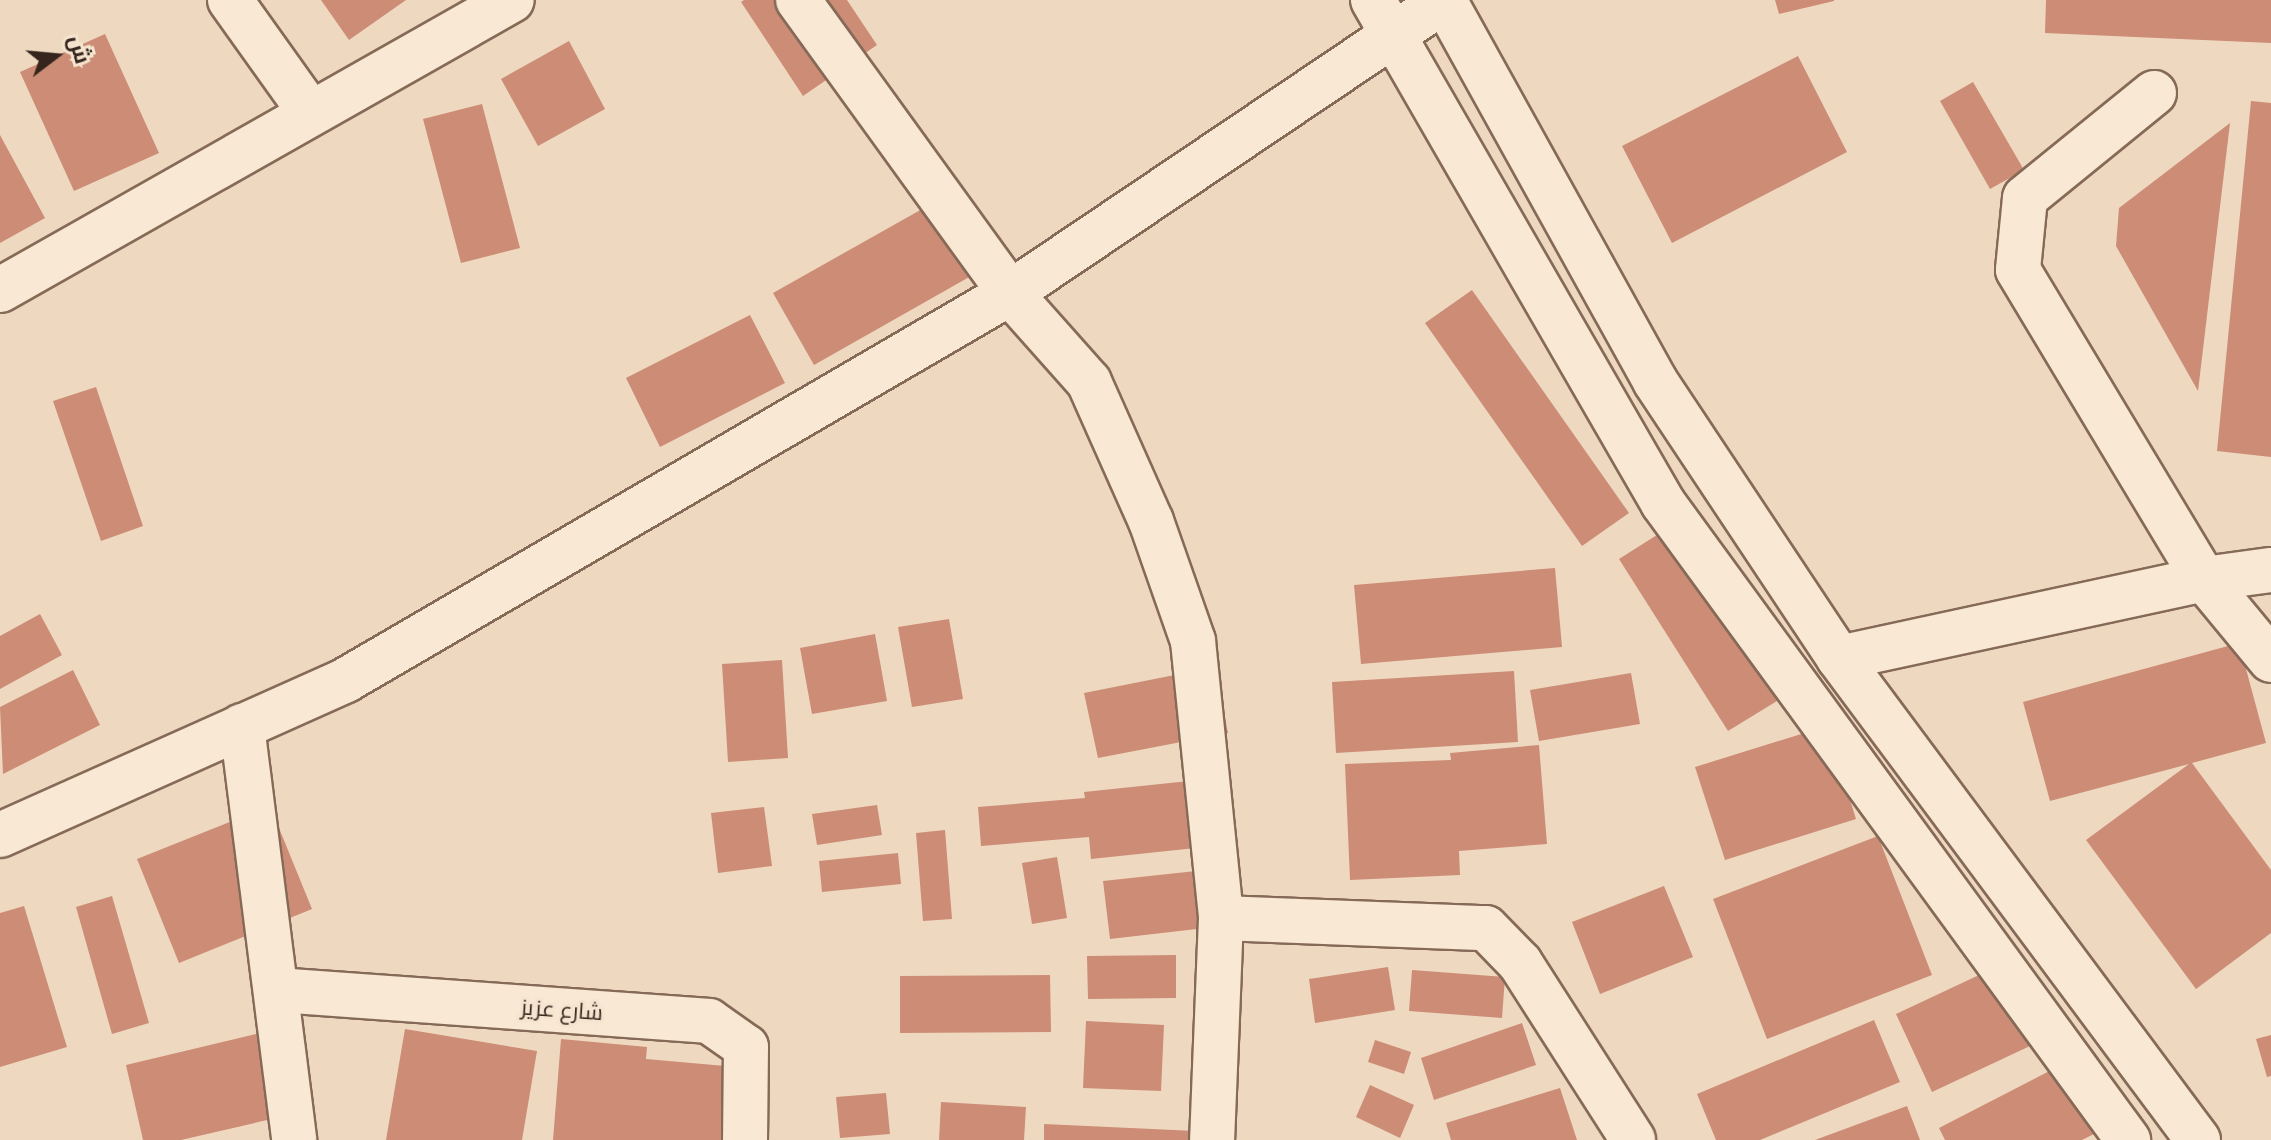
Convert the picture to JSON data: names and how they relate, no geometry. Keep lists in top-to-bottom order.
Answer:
{
  "streets": {
    "street": ["شارع عزيز"]
  },
  "north": "right"
}
